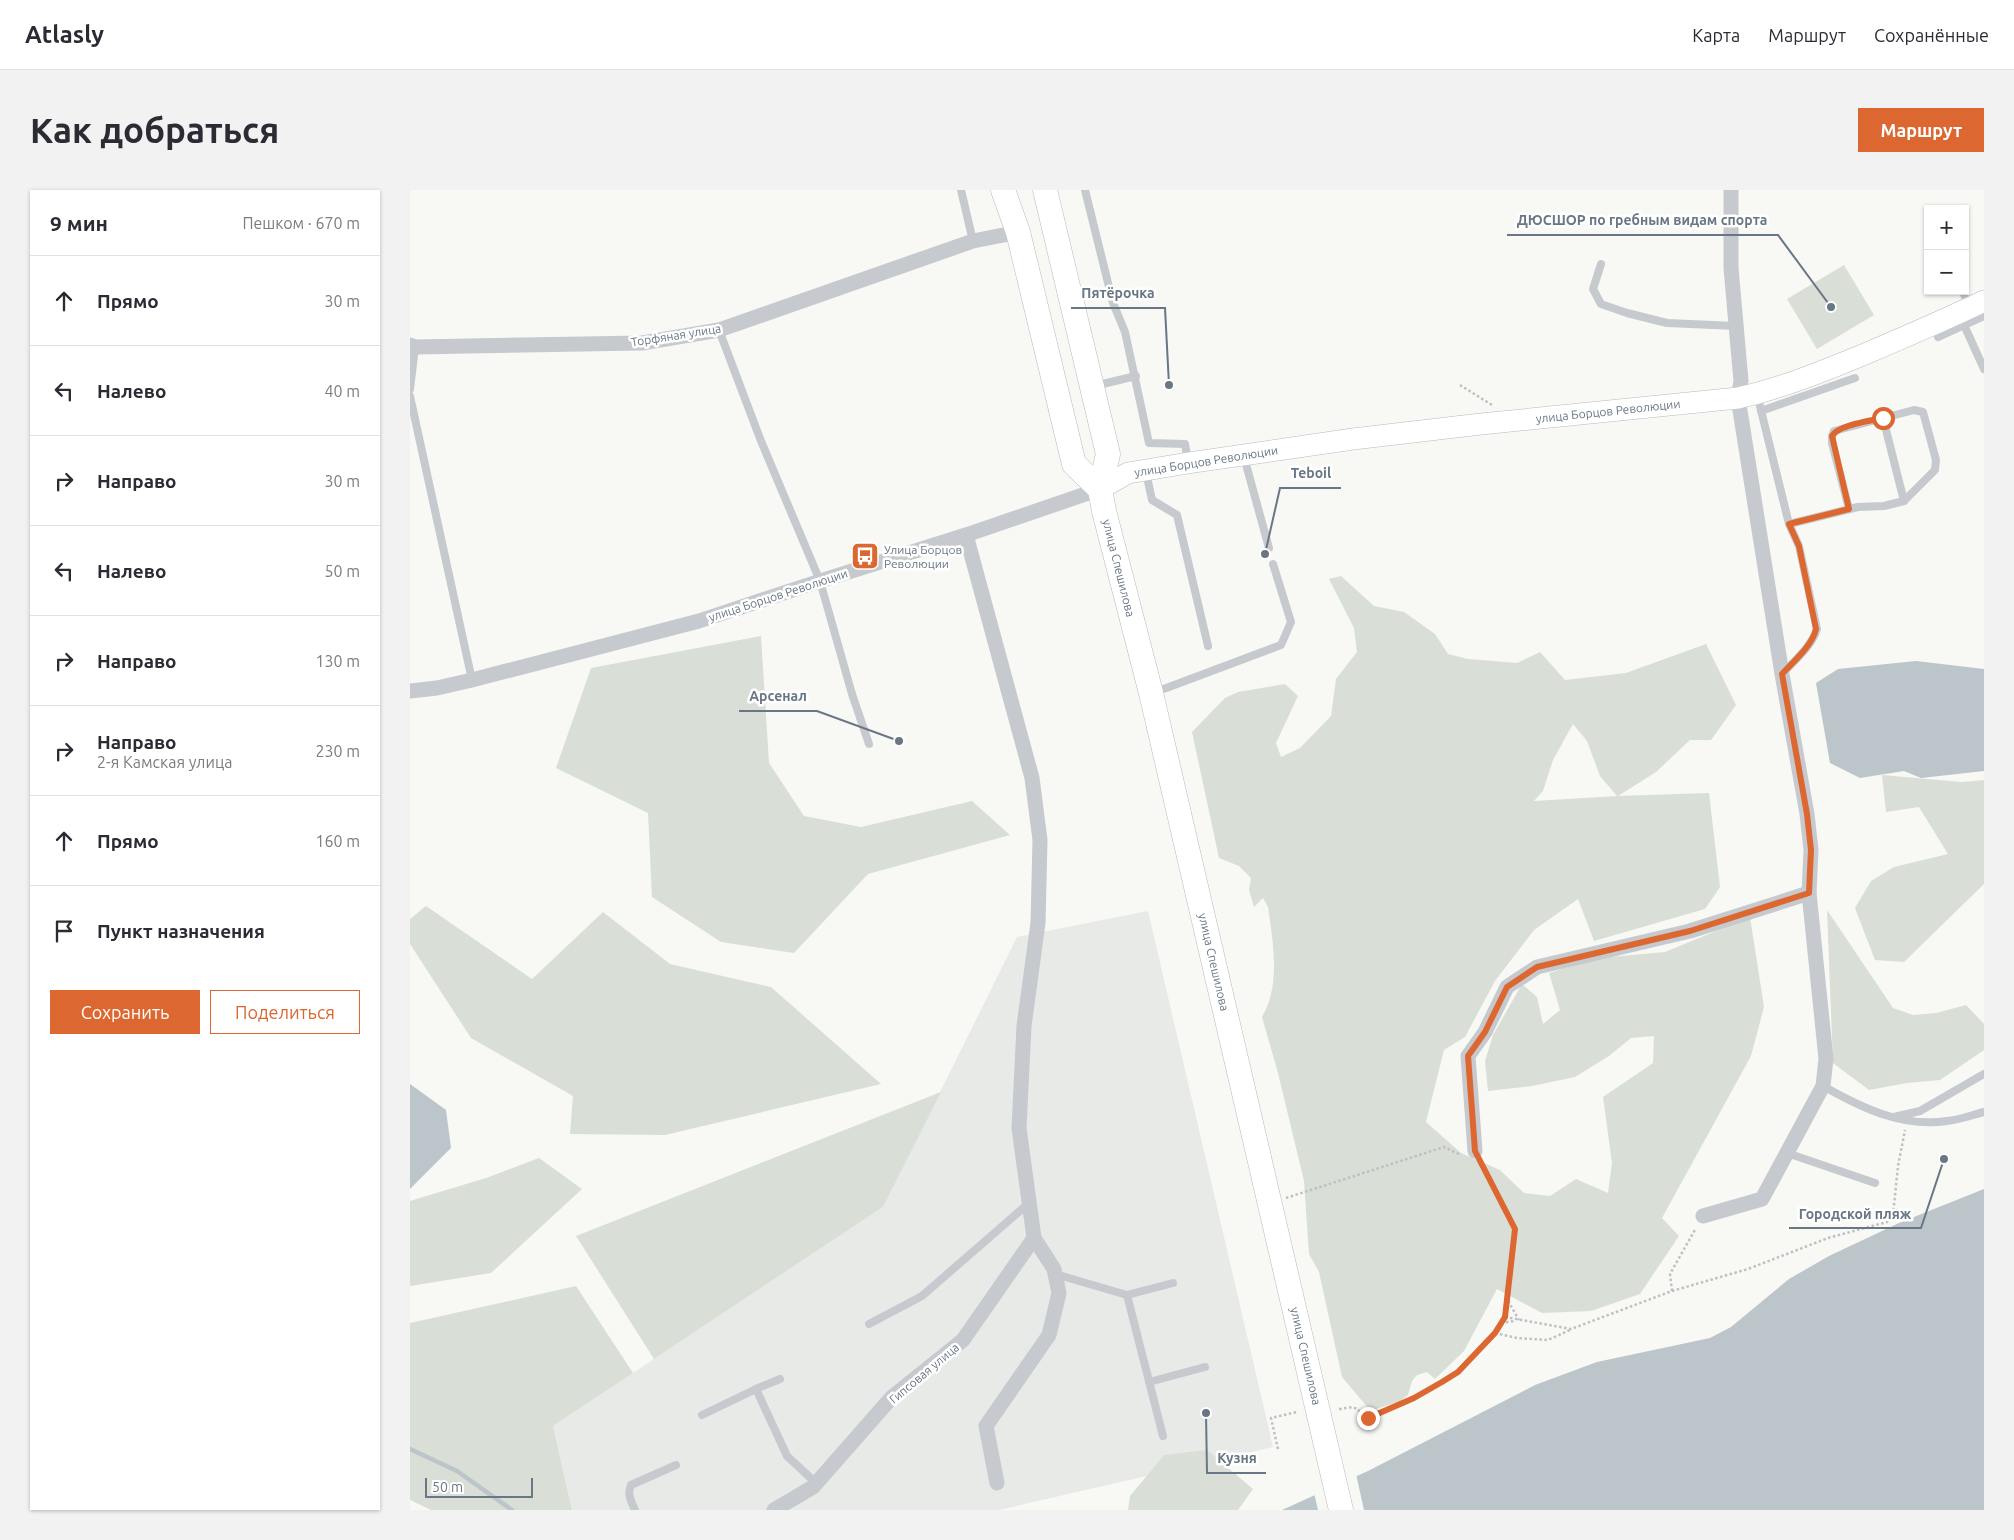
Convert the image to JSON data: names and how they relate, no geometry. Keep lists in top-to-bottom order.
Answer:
{
  "streets": {
    "main road": ["улица Спешилова"],
    "street": ["Торфяная улица", "улица Борцов Революции", "Гипсовая улица"]
  },
  "crossings": [
    ["улица Борцов Революции", "улица Спешилова"]
  ],
  "places": {
    "other": [
      "ДЮСШОР по гребным видам спорта",
      "Пятёрочка",
      "Teboil",
      "Арсенал",
      "Городской пляж",
      "Кузня"
    ],
    "bus stop": ["Улица Борцов Революции"]
  },
  "scale_bar": "50 m",
  "page": {
    "header": "Atlasly",
    "nav": ["Карта", "Маршрут", "Сохранённые"],
    "buttons": [
      "Маршрут",
      ["Сохранить", "Поделиться"]
    ],
    "title": "Как добраться",
    "heading": ["9 мин", "Пешком · 670 m"],
    "map_buttons": ["+", "−"],
    "list": [
      ["Прямо", "30 m"],
      ["Налево", "40 m"],
      ["Направо", "30 m"],
      ["Налево", "50 m"],
      ["Направо", "130 m"],
      ["Направо", "2-я Камская улица", "230 m"],
      ["Прямо", "160 m"],
      "Пункт назначения"
    ],
    "scale": "50 m"
  }
}
